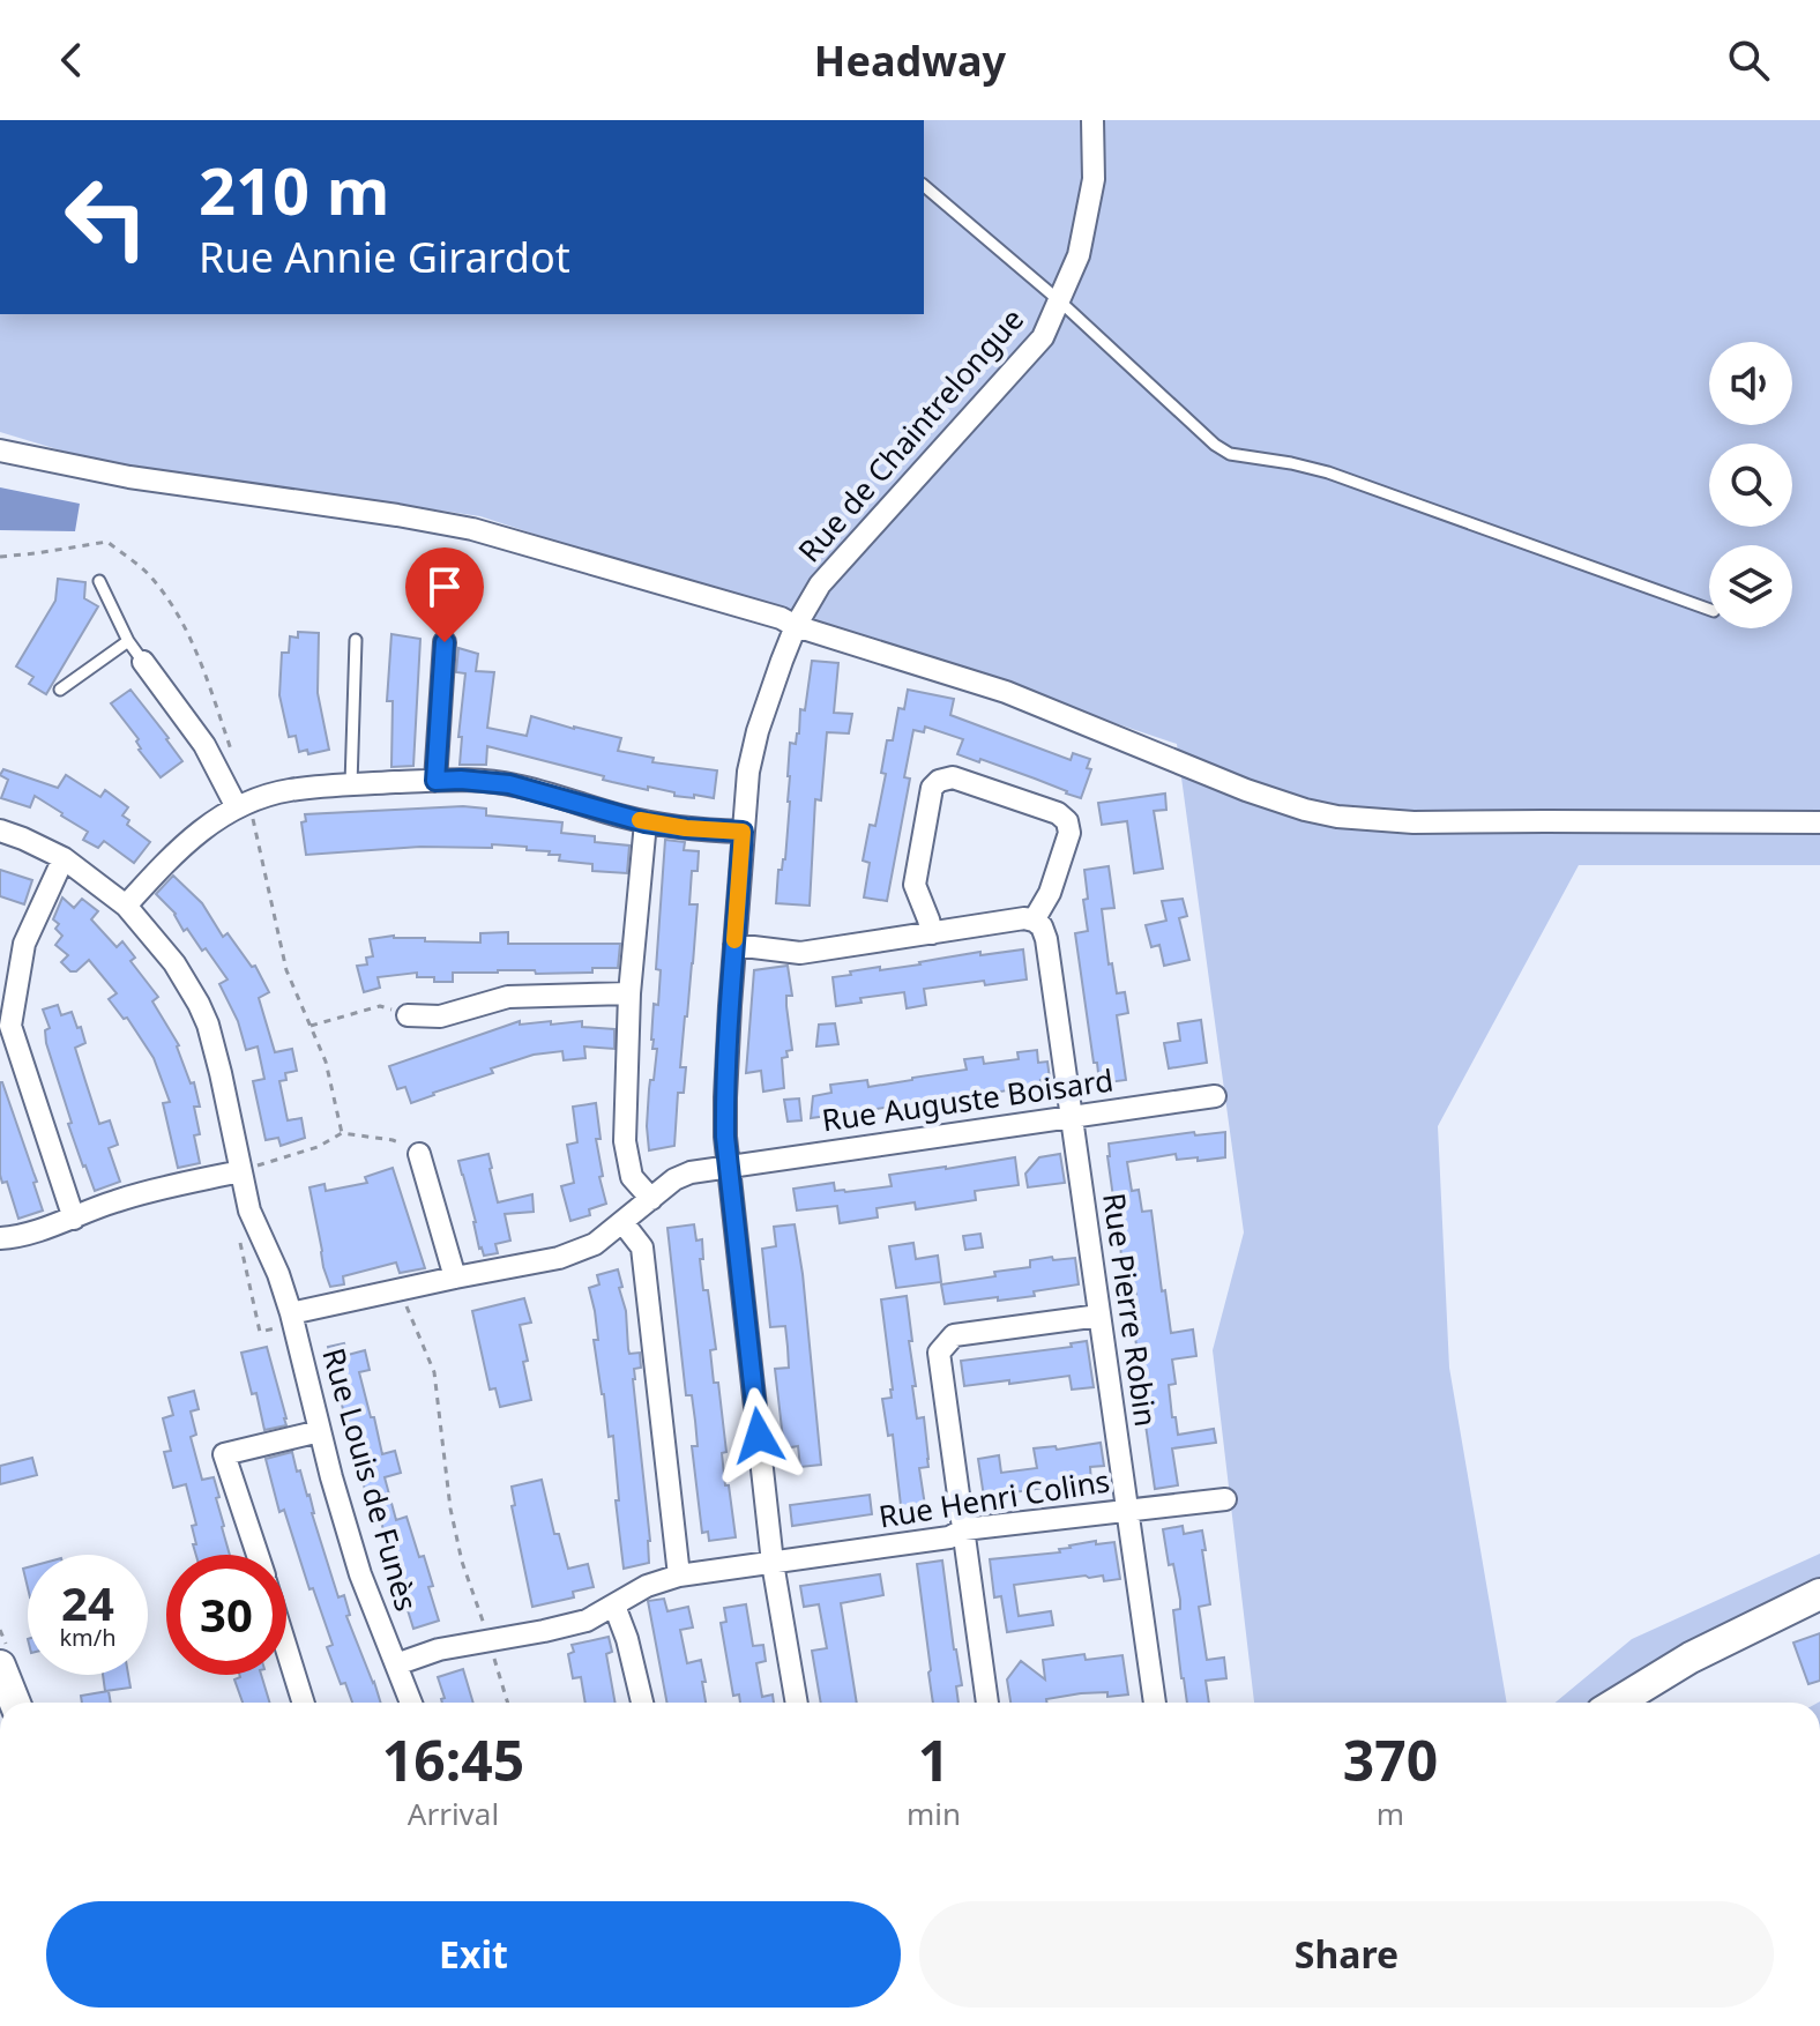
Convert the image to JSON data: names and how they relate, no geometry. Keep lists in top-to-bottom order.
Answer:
{
  "streets": {
    "street": [
      "Rue de Chaintrelongue",
      "Rue Auguste Boisard",
      "Rue Pierre Robin",
      "Rue Louis de Funès",
      "Rue Henri Colins"
    ]
  },
  "crossings": [
    ["Rue de Chaintrelongue", "Rue Auguste Boisard"],
    ["Rue de Chaintrelongue", "Rue Henri Colins"],
    ["Rue Auguste Boisard", "Rue Pierre Robin"],
    ["Rue Auguste Boisard", "Rue Louis de Funès"],
    ["Rue Pierre Robin", "Rue Henri Colins"],
    ["Rue Louis de Funès", "Rue Henri Colins"]
  ],
  "page": {
    "header": "Headway",
    "turn": ["210 m", "Rue Annie Girardot"],
    "speed": "24 km/h",
    "limit": "30",
    "eta": [
      "16:45",
      "Arrival",
      "1",
      "min",
      "370",
      "m"
    ],
    "buttons": ["Exit", "Share"]
  }
}
